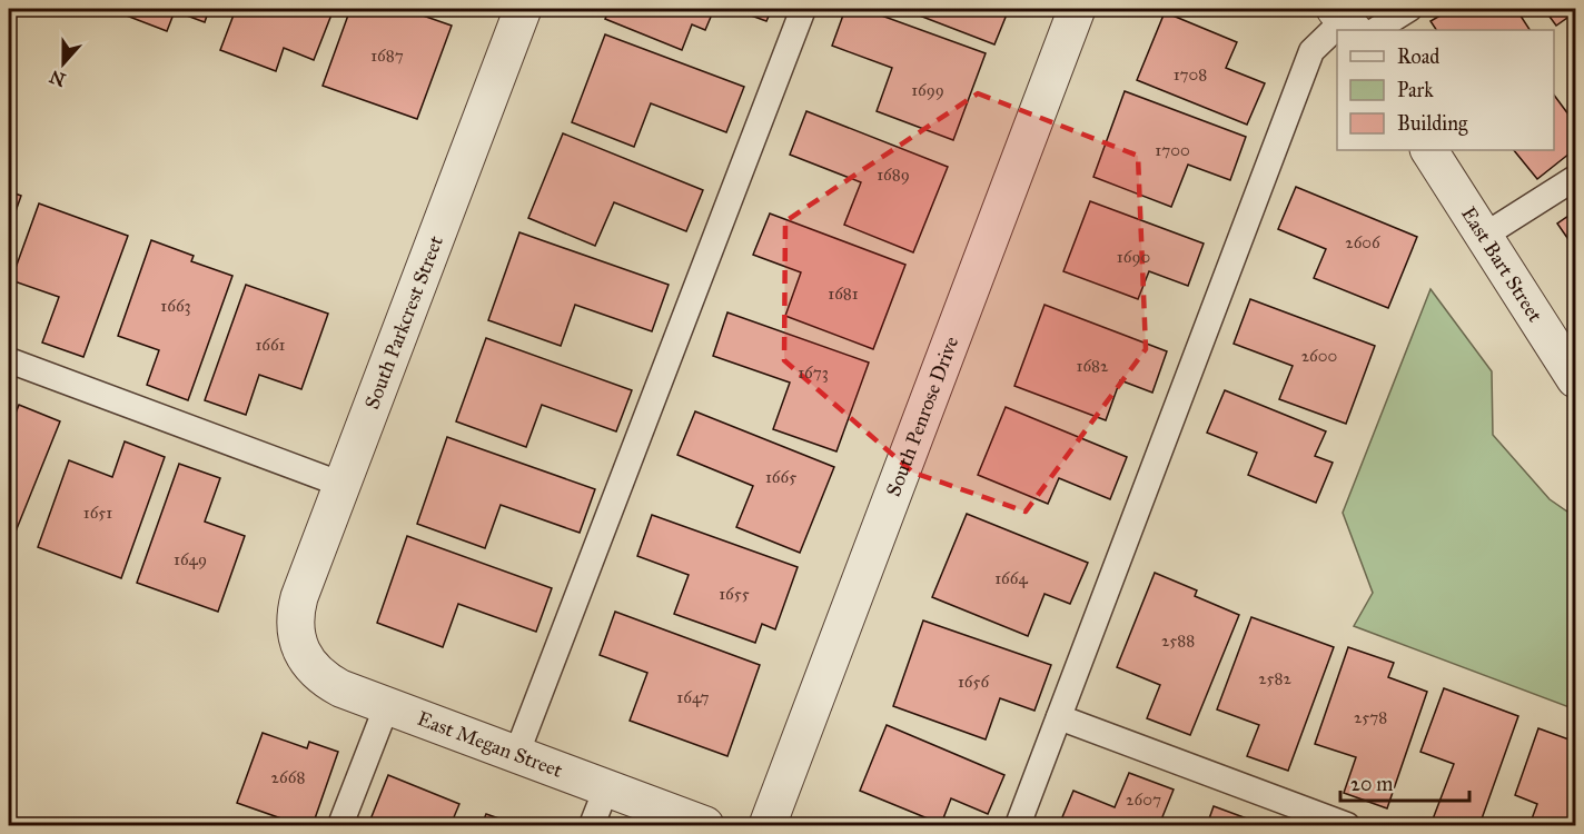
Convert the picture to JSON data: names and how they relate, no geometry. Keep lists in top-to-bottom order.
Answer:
{
  "streets": {
    "street": [
      "East Bart Street",
      "South Parkcrest Street",
      "South Penrose Drive",
      "East Megan Street"
    ]
  },
  "crossings": [
    ["South Parkcrest Street", "East Megan Street"]
  ],
  "house_numbers": [
    "1687",
    "1708",
    "1699",
    "1700",
    "1689",
    "2606",
    "1690",
    "1681",
    "1663",
    "1661",
    "2600",
    "1682",
    "1673",
    "1665",
    "1651",
    "1649",
    "1664",
    "1655",
    "2588",
    "2582",
    "1656",
    "1647",
    "2578",
    "2668",
    "2607"
  ],
  "legend": ["Road", "Park", "Building"],
  "scale_bar": "20 m",
  "north": "bottom"
}
